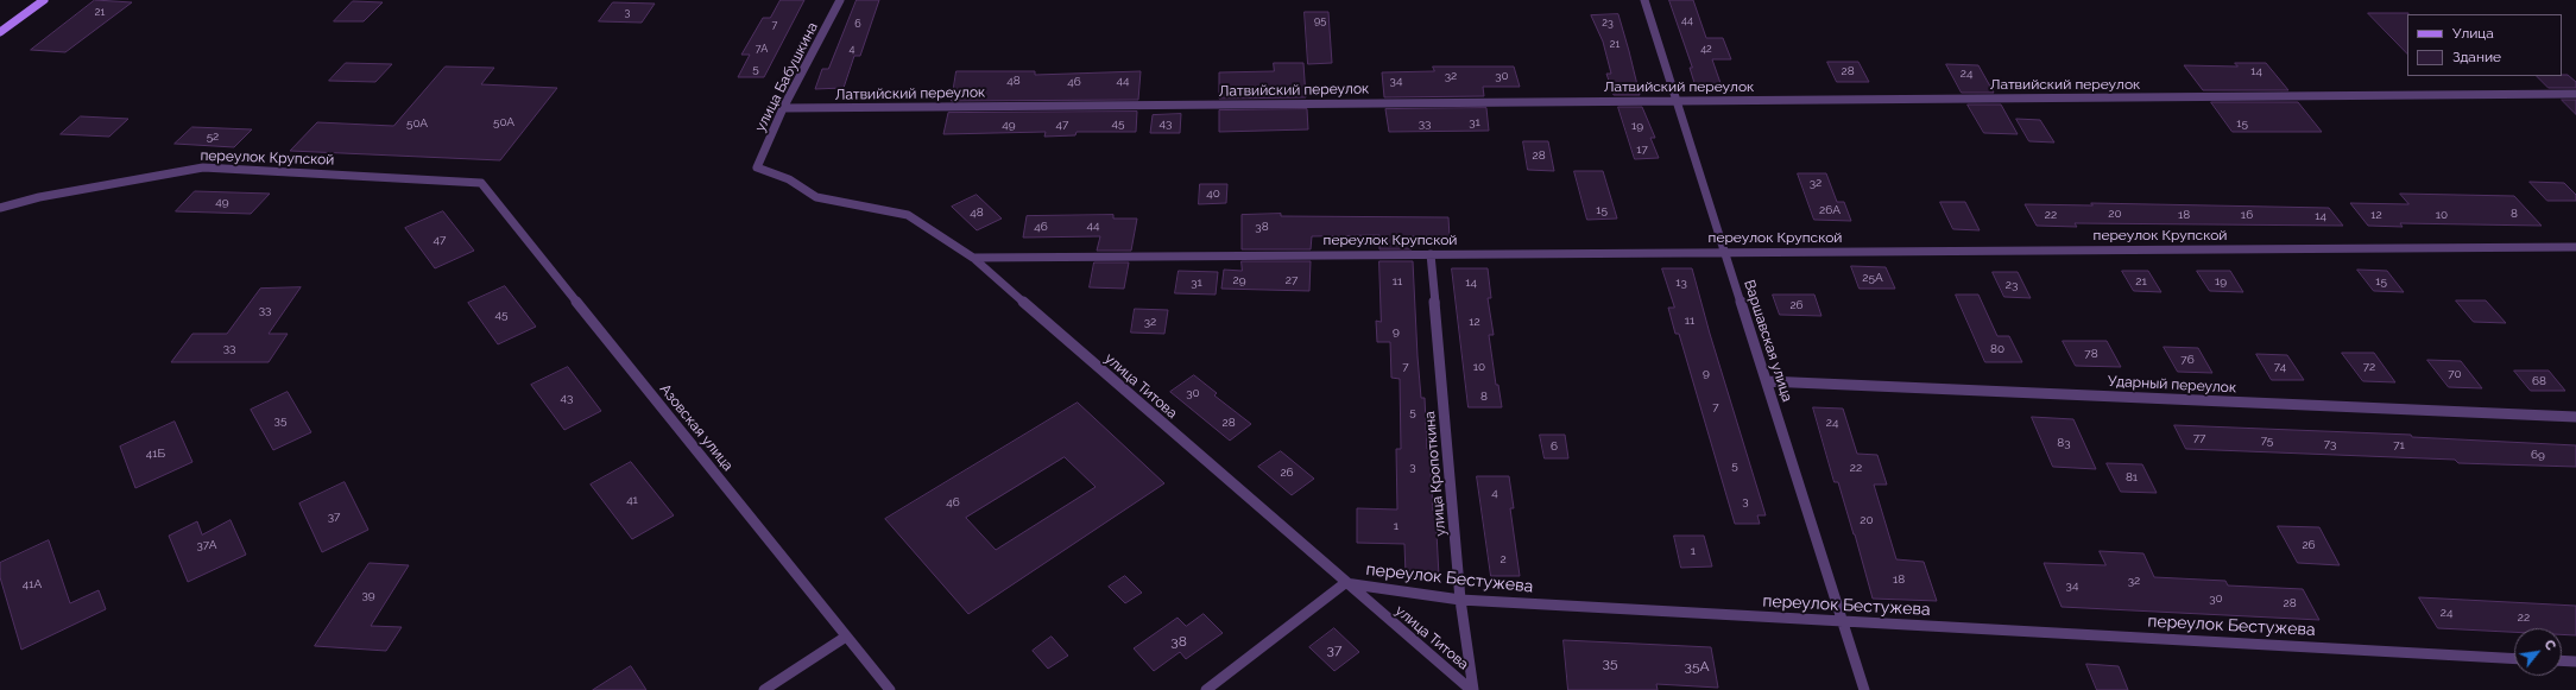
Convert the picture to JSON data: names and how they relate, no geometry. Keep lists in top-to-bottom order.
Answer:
{
  "streets": {
    "street": [
      "улица Бабушкина",
      "Латвийский переулок",
      "переулок Крупской",
      "Варшавская улица",
      "Ударный переулок",
      "улица Титова",
      "Азовская улица",
      "улица Кропоткина",
      "переулок Бестужева"
    ]
  },
  "crossings": [
    ["улица Бабушкина", "Латвийский переулок"],
    ["улица Бабушкина", "улица Титова"],
    ["Латвийский переулок", "Варшавская улица"],
    ["переулок Крупской", "Варшавская улица"],
    ["переулок Крупской", "улица Титова"],
    ["переулок Крупской", "Азовская улица"],
    ["переулок Крупской", "улица Кропоткина"],
    ["Варшавская улица", "Ударный переулок"],
    ["Варшавская улица", "переулок Бестужева"],
    ["улица Титова", "улица Кропоткина"],
    ["улица Титова", "переулок Бестужева"],
    ["улица Кропоткина", "переулок Бестужева"]
  ],
  "house_numbers": [
    "21",
    "3",
    "95",
    "44",
    "23",
    "6",
    "7",
    "21",
    "7А",
    "4",
    "42",
    "5",
    "28",
    "14",
    "24",
    "32",
    "30",
    "48",
    "44",
    "34",
    "46",
    "50А",
    "31",
    "50А",
    "45",
    "43",
    "33",
    "15",
    "49",
    "47",
    "19",
    "52",
    "17",
    "28",
    "32",
    "40",
    "49",
    "15",
    "26А",
    "48",
    "20",
    "8",
    "22",
    "18",
    "16",
    "12",
    "10",
    "14",
    "44",
    "46",
    "38",
    "47",
    "25А",
    "29",
    "27",
    "11",
    "21",
    "19",
    "15",
    "31",
    "14",
    "13",
    "23",
    "26",
    "33",
    "45",
    "11",
    "32",
    "12",
    "9",
    "33",
    "80",
    "78",
    "76",
    "7",
    "10",
    "74",
    "72",
    "9",
    "70",
    "68",
    "30",
    "8",
    "43",
    "7",
    "5",
    "35",
    "28",
    "24",
    "77",
    "75",
    "83",
    "73",
    "71",
    "6",
    "41Б",
    "69",
    "5",
    "3",
    "22",
    "26",
    "81",
    "4",
    "41",
    "3",
    "46",
    "37",
    "20",
    "1",
    "37А",
    "26",
    "1",
    "2",
    "18",
    "32",
    "41А",
    "34",
    "39",
    "30",
    "28",
    "24",
    "22",
    "38",
    "37",
    "35",
    "35А"
  ],
  "legend": ["Улица", "Здание"],
  "north": "top right"
}
